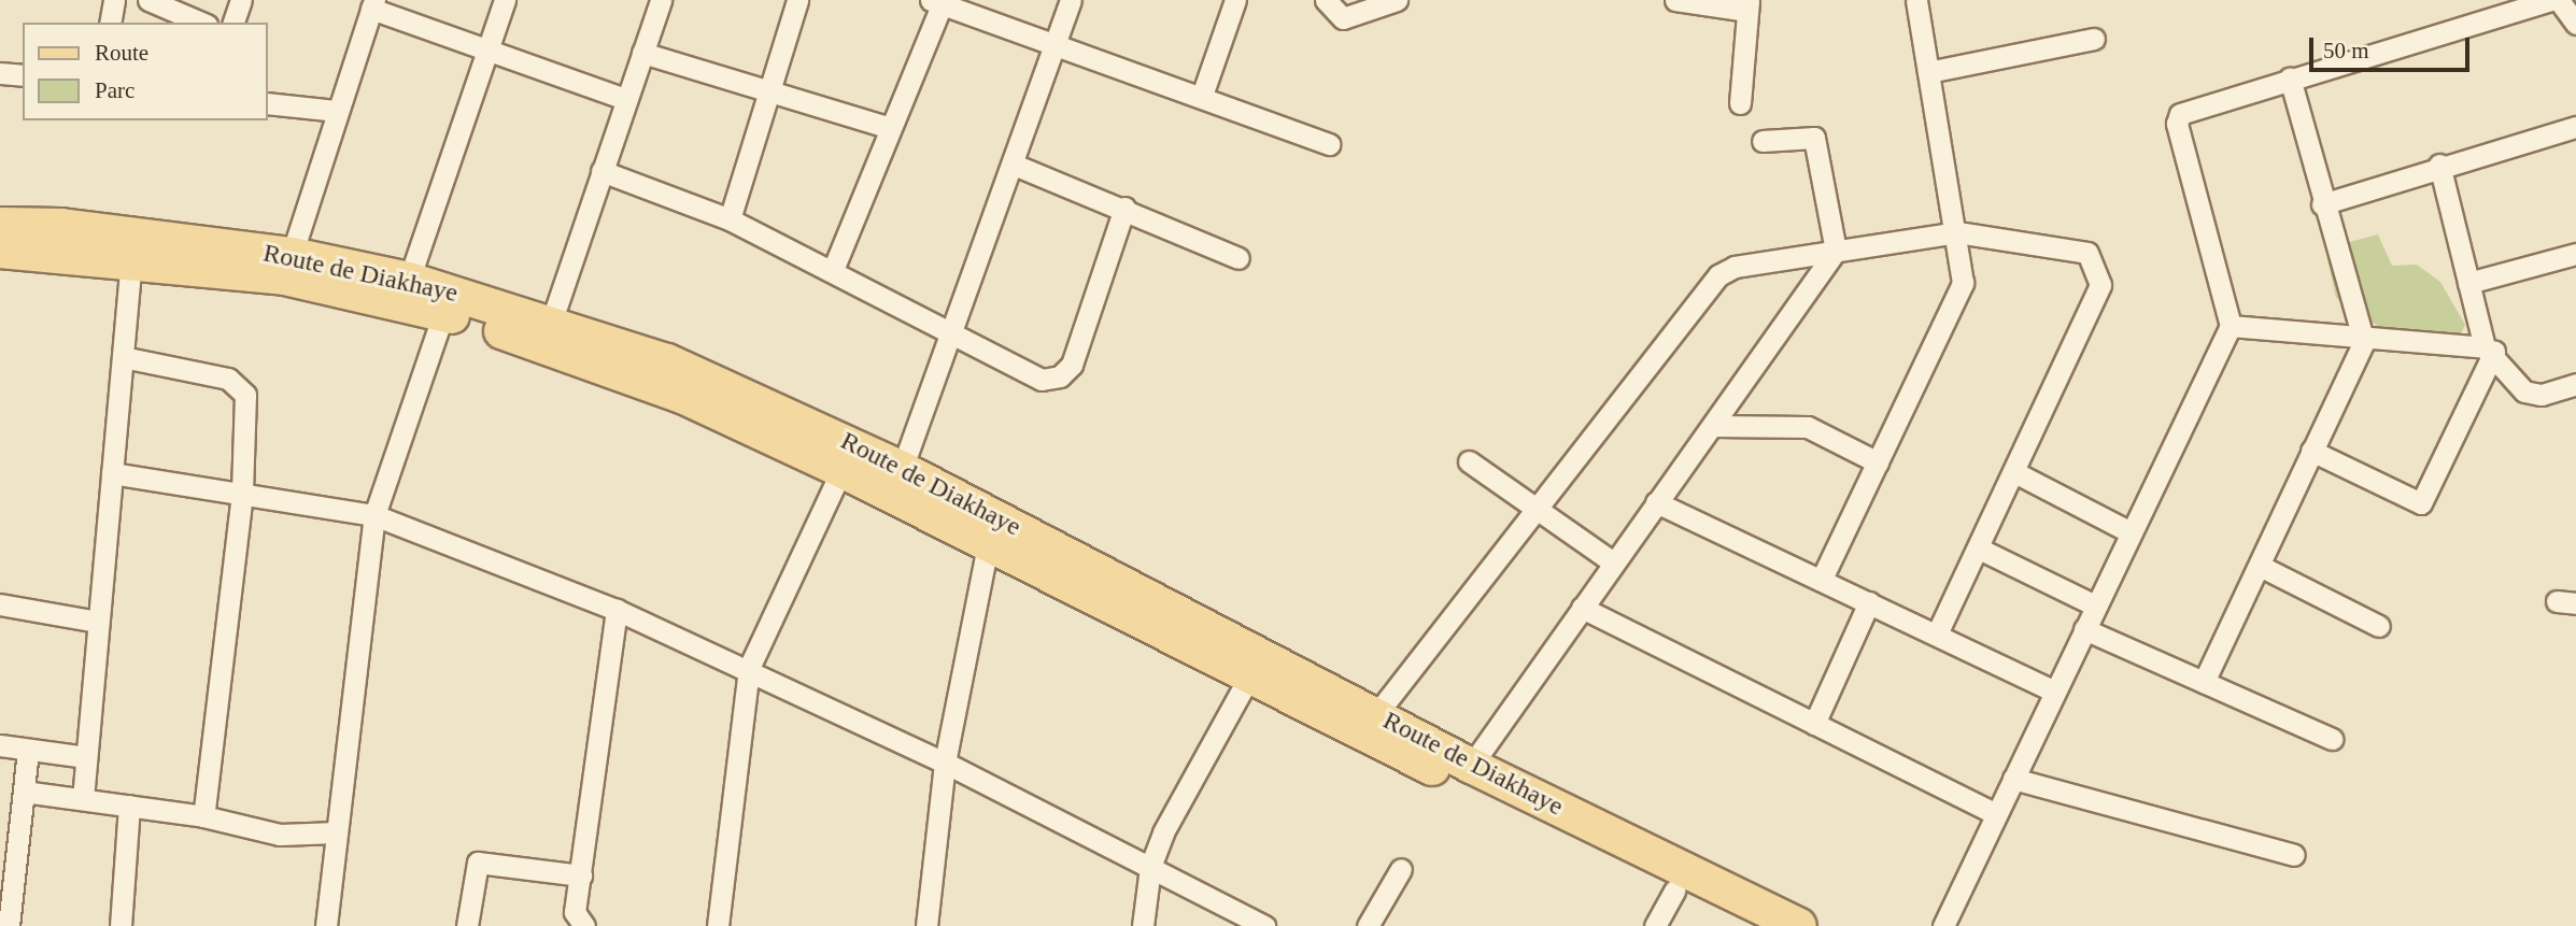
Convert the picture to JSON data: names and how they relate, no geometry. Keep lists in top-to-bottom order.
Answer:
{
  "streets": {
    "main road": ["Route de Diakhaye"]
  },
  "legend": ["Route", "Parc"],
  "scale_bar": "50 m"
}
